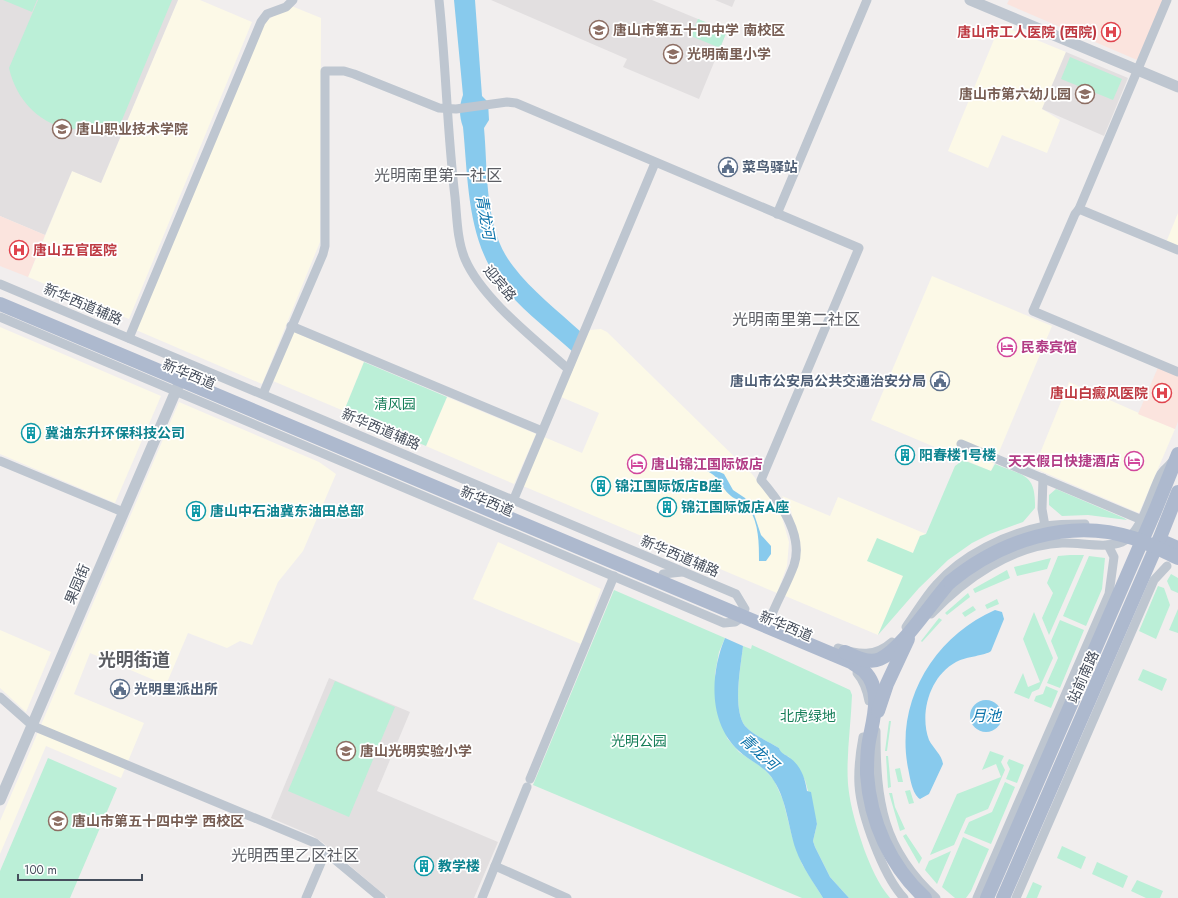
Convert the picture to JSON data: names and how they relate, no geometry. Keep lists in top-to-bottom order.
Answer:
{
  "streets": {
    "main road": ["新华西道", "站前南路"],
    "street": ["迎宾路", "新华西道辅路", "果园街"]
  },
  "crossings": [
    ["新华西道辅路", "新华西道"],
    ["新华西道", "果园街"]
  ],
  "districts": [
    "光明南里第一社区",
    "光明南里第二社区",
    "光明街道",
    "光明西里乙区社区"
  ],
  "water": ["青龙河", "月池"],
  "parks": ["清风园", "北虎绿地", "光明公园"],
  "places": {
    "school or university": [
      "唐山市第五十四中学 南校区",
      "光明南里小学",
      "唐山市第六幼儿园",
      "唐山职业技术学院",
      "唐山光明实验小学",
      "唐山市第五十四中学 西校区"
    ],
    "hospital": ["唐山市工人医院 (西院)", "唐山五官医院", "唐山白癜风医院"],
    "public building": ["菜鸟驿站", "唐山市公安局公共交通治安分局", "光明里派出所"],
    "hotel": ["民泰宾馆", "天天假日快捷酒店", "唐山锦江国际饭店"],
    "building": [
      "冀油东升环保科技公司",
      "阳春楼1号楼",
      "锦江国际饭店B座",
      "锦江国际饭店A座",
      "唐山中石油冀东油田总部",
      "教学楼"
    ]
  },
  "scale_bar": "100 m"
}
